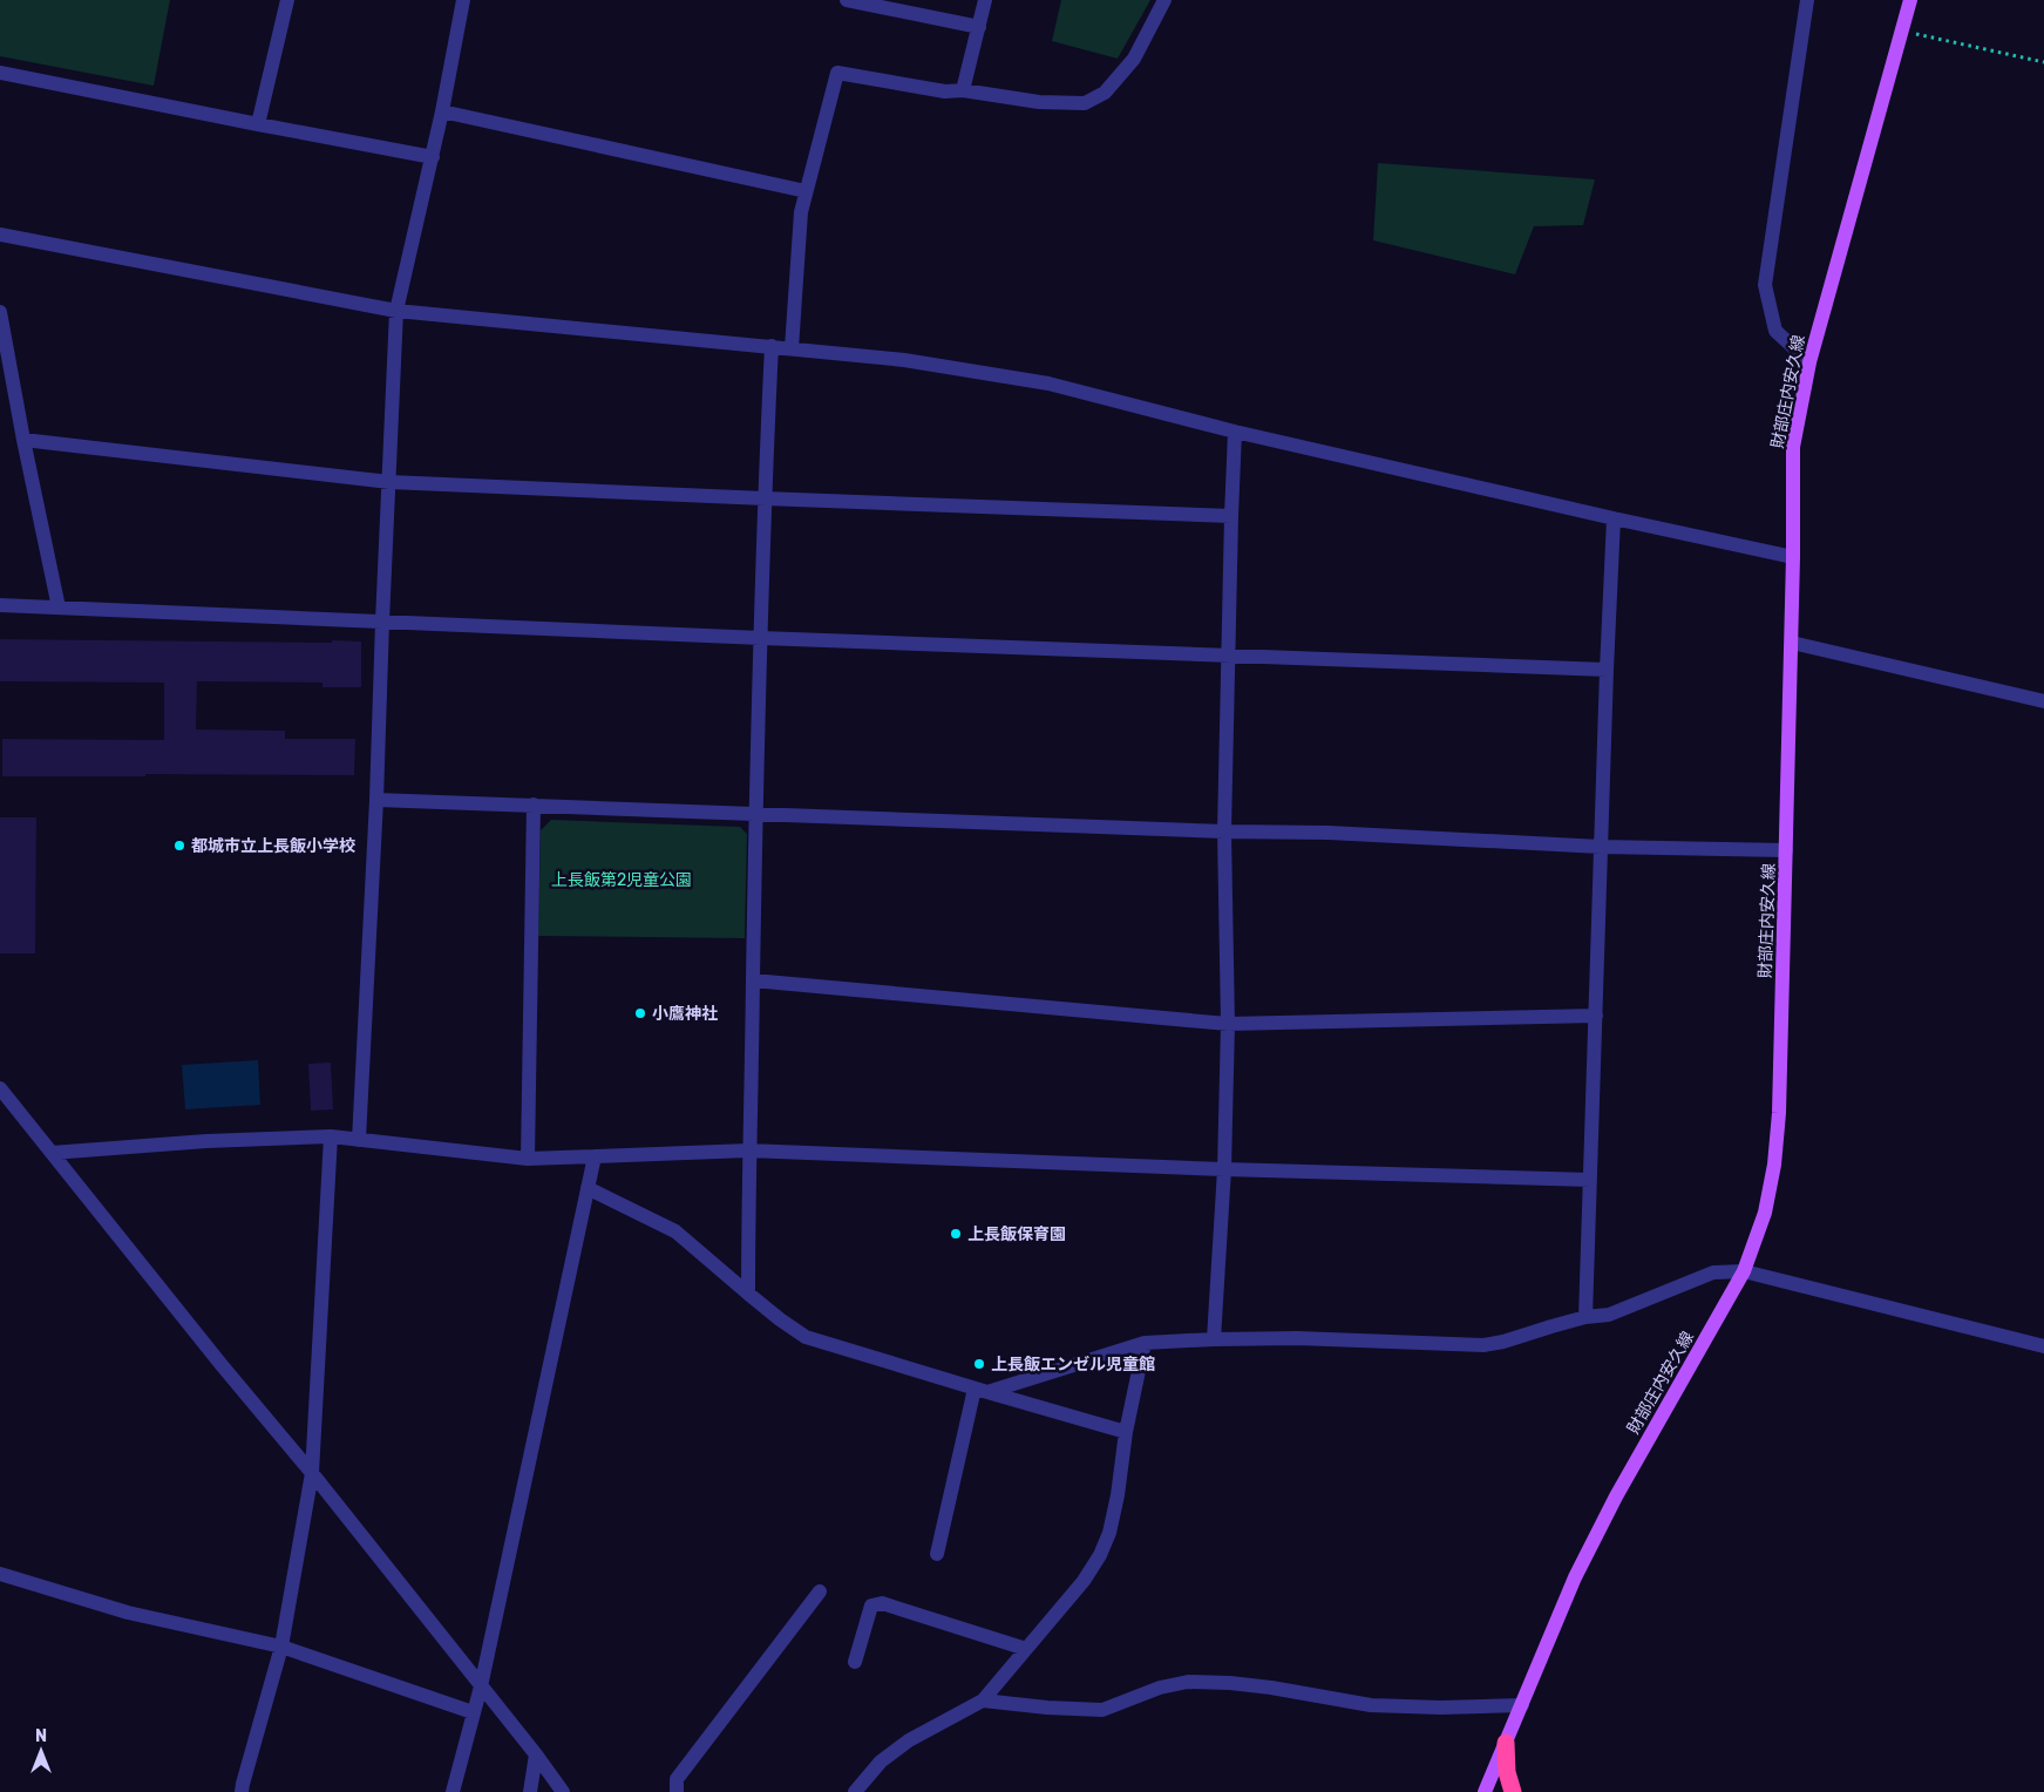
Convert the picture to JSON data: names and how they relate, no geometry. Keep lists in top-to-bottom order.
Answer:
{
  "streets": {
    "main road": ["財部庄内安久線"]
  },
  "parks": ["上長飯第2児童公園"],
  "places": [
    "都城市立上長飯小学校",
    "小鷹神社",
    "上長飯保育園",
    "上長飯エンゼル児童館"
  ],
  "north": "top"
}
